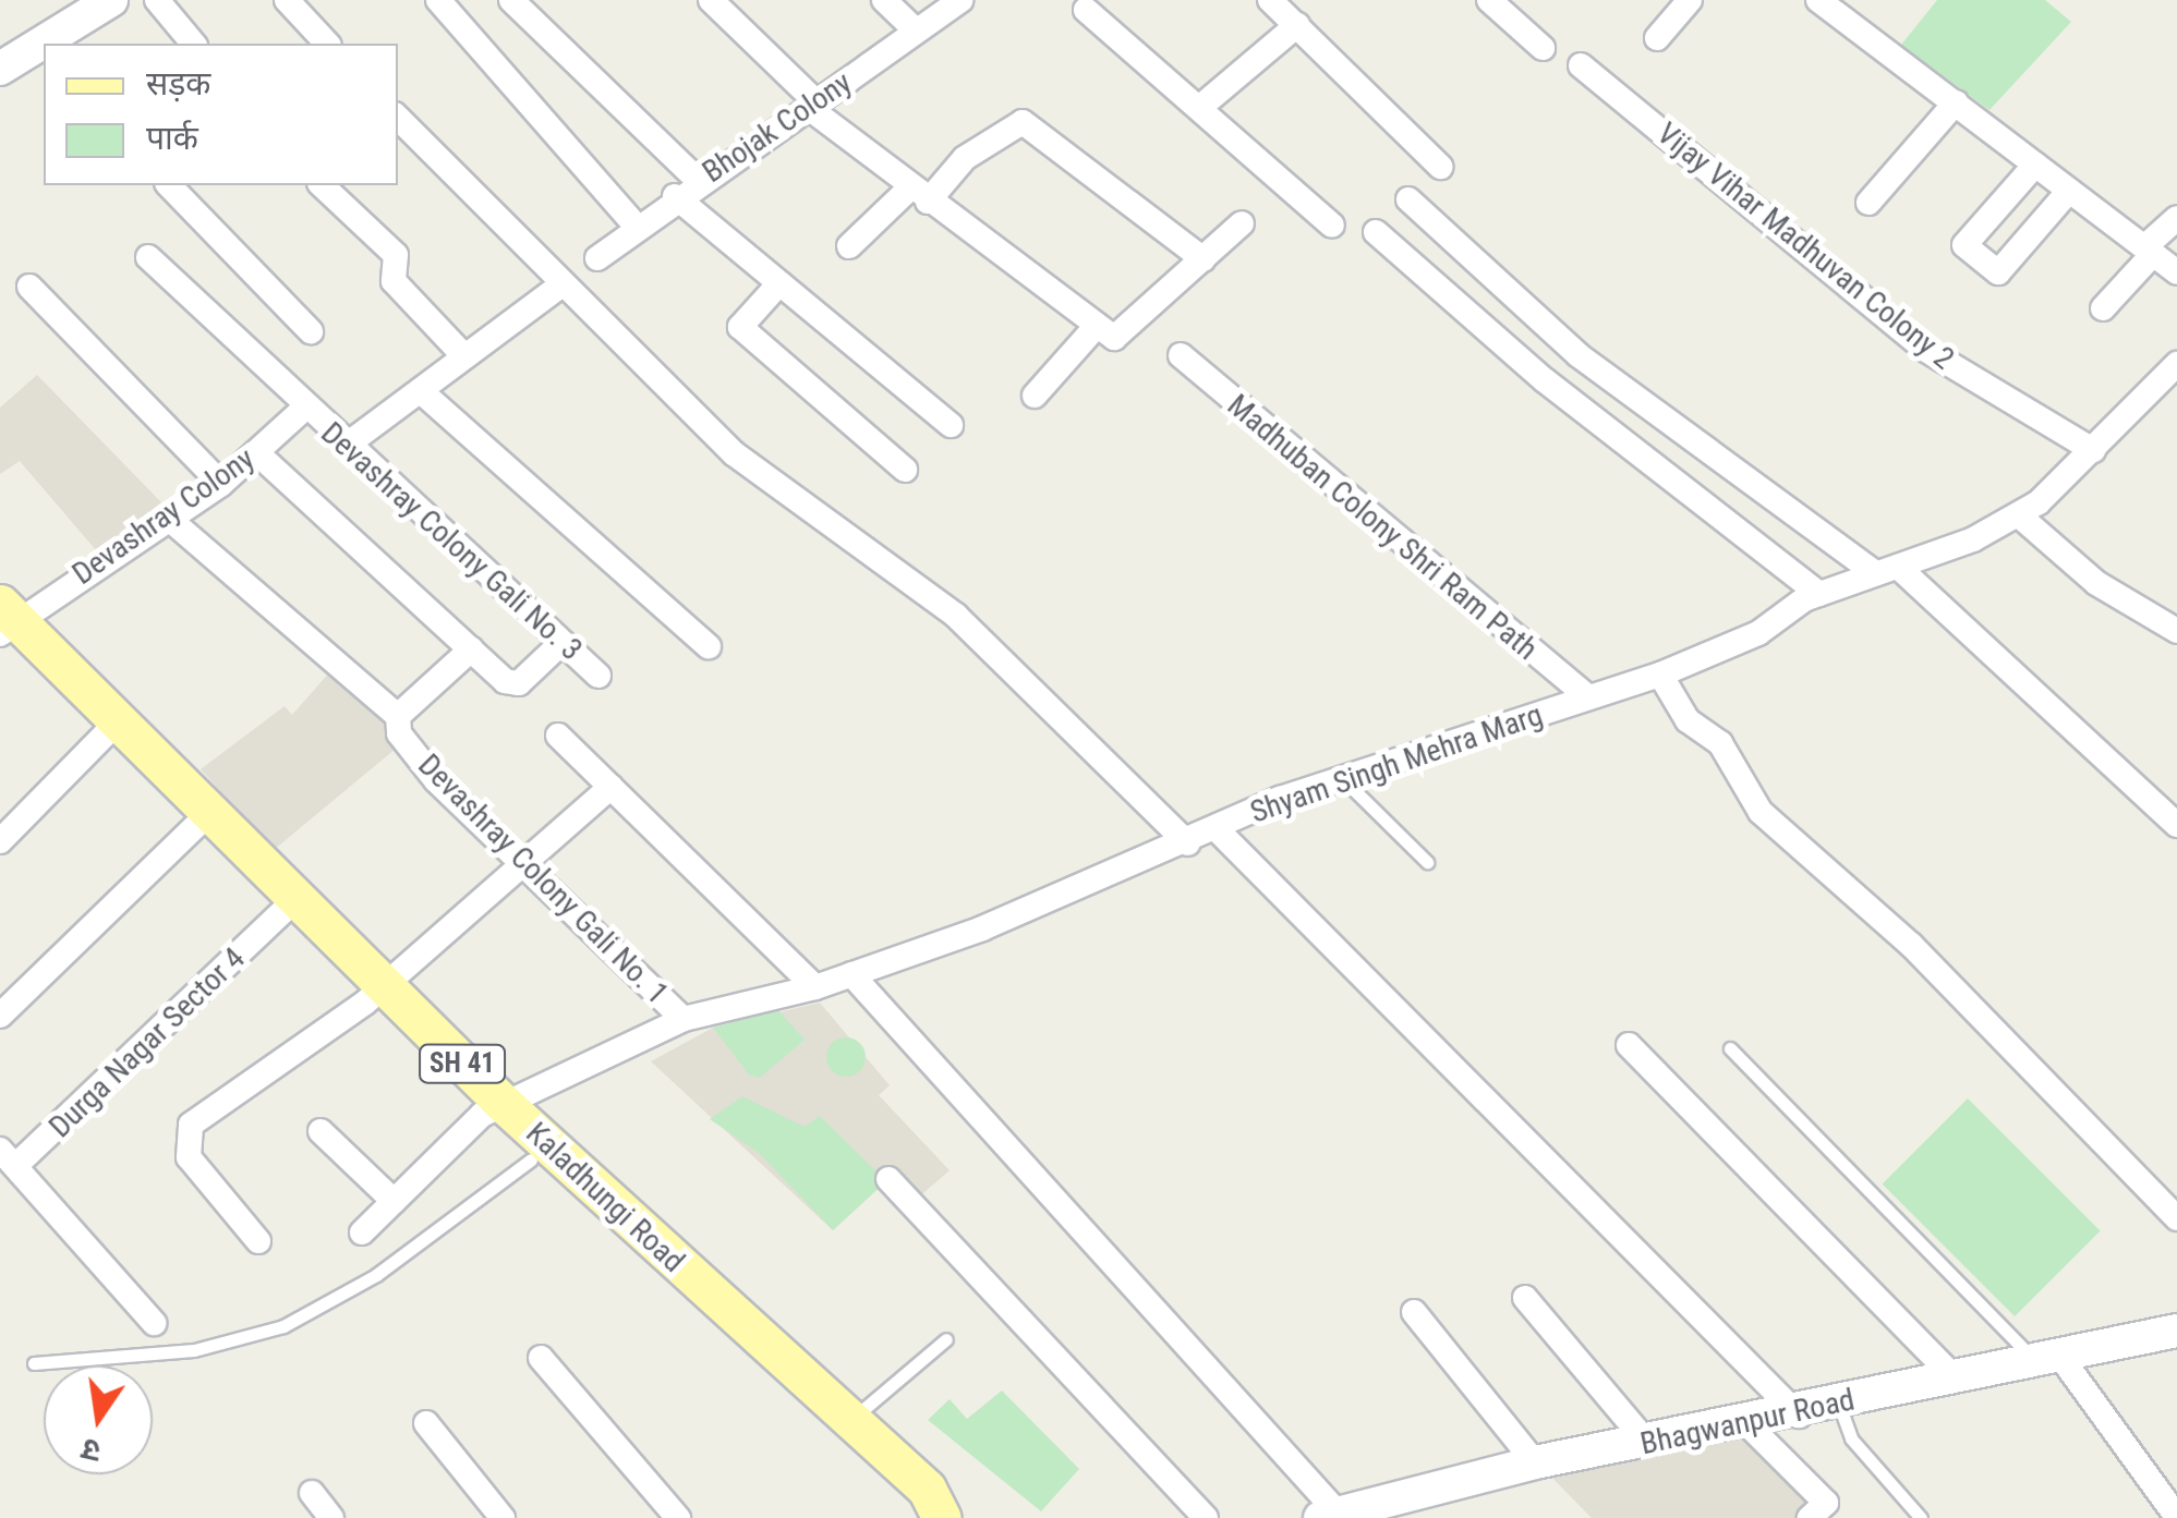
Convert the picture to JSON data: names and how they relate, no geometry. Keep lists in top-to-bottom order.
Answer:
{
  "streets": {
    "main road": ["SH 41", "Kaladhungi Road"],
    "street": [
      "Bhojak Colony",
      "Vijay Vihar Madhuvan Colony 2",
      "Devashray Colony",
      "Madhuban Colony Shri Ram Path",
      "Devashray Colony Gali No. 3",
      "Shyam Singh Mehra Marg",
      "Devashray Colony Gali No. 1",
      "Durga Nagar Sector 4",
      "Bhagwanpur Road"
    ]
  },
  "crossings": [
    ["Vijay Vihar Madhuvan Colony 2", "Shyam Singh Mehra Marg"],
    ["Devashray Colony", "Devashray Colony Gali No. 3"],
    ["Devashray Colony", "Devashray Colony Gali No. 1"],
    ["Devashray Colony", "Kaladhungi Road"],
    ["Madhuban Colony Shri Ram Path", "Shyam Singh Mehra Marg"],
    ["Shyam Singh Mehra Marg", "Devashray Colony Gali No. 1"],
    ["Shyam Singh Mehra Marg", "Kaladhungi Road"],
    ["Durga Nagar Sector 4", "Kaladhungi Road"]
  ],
  "legend": ["सड़क", "पार्क"],
  "north": "bottom"
}
